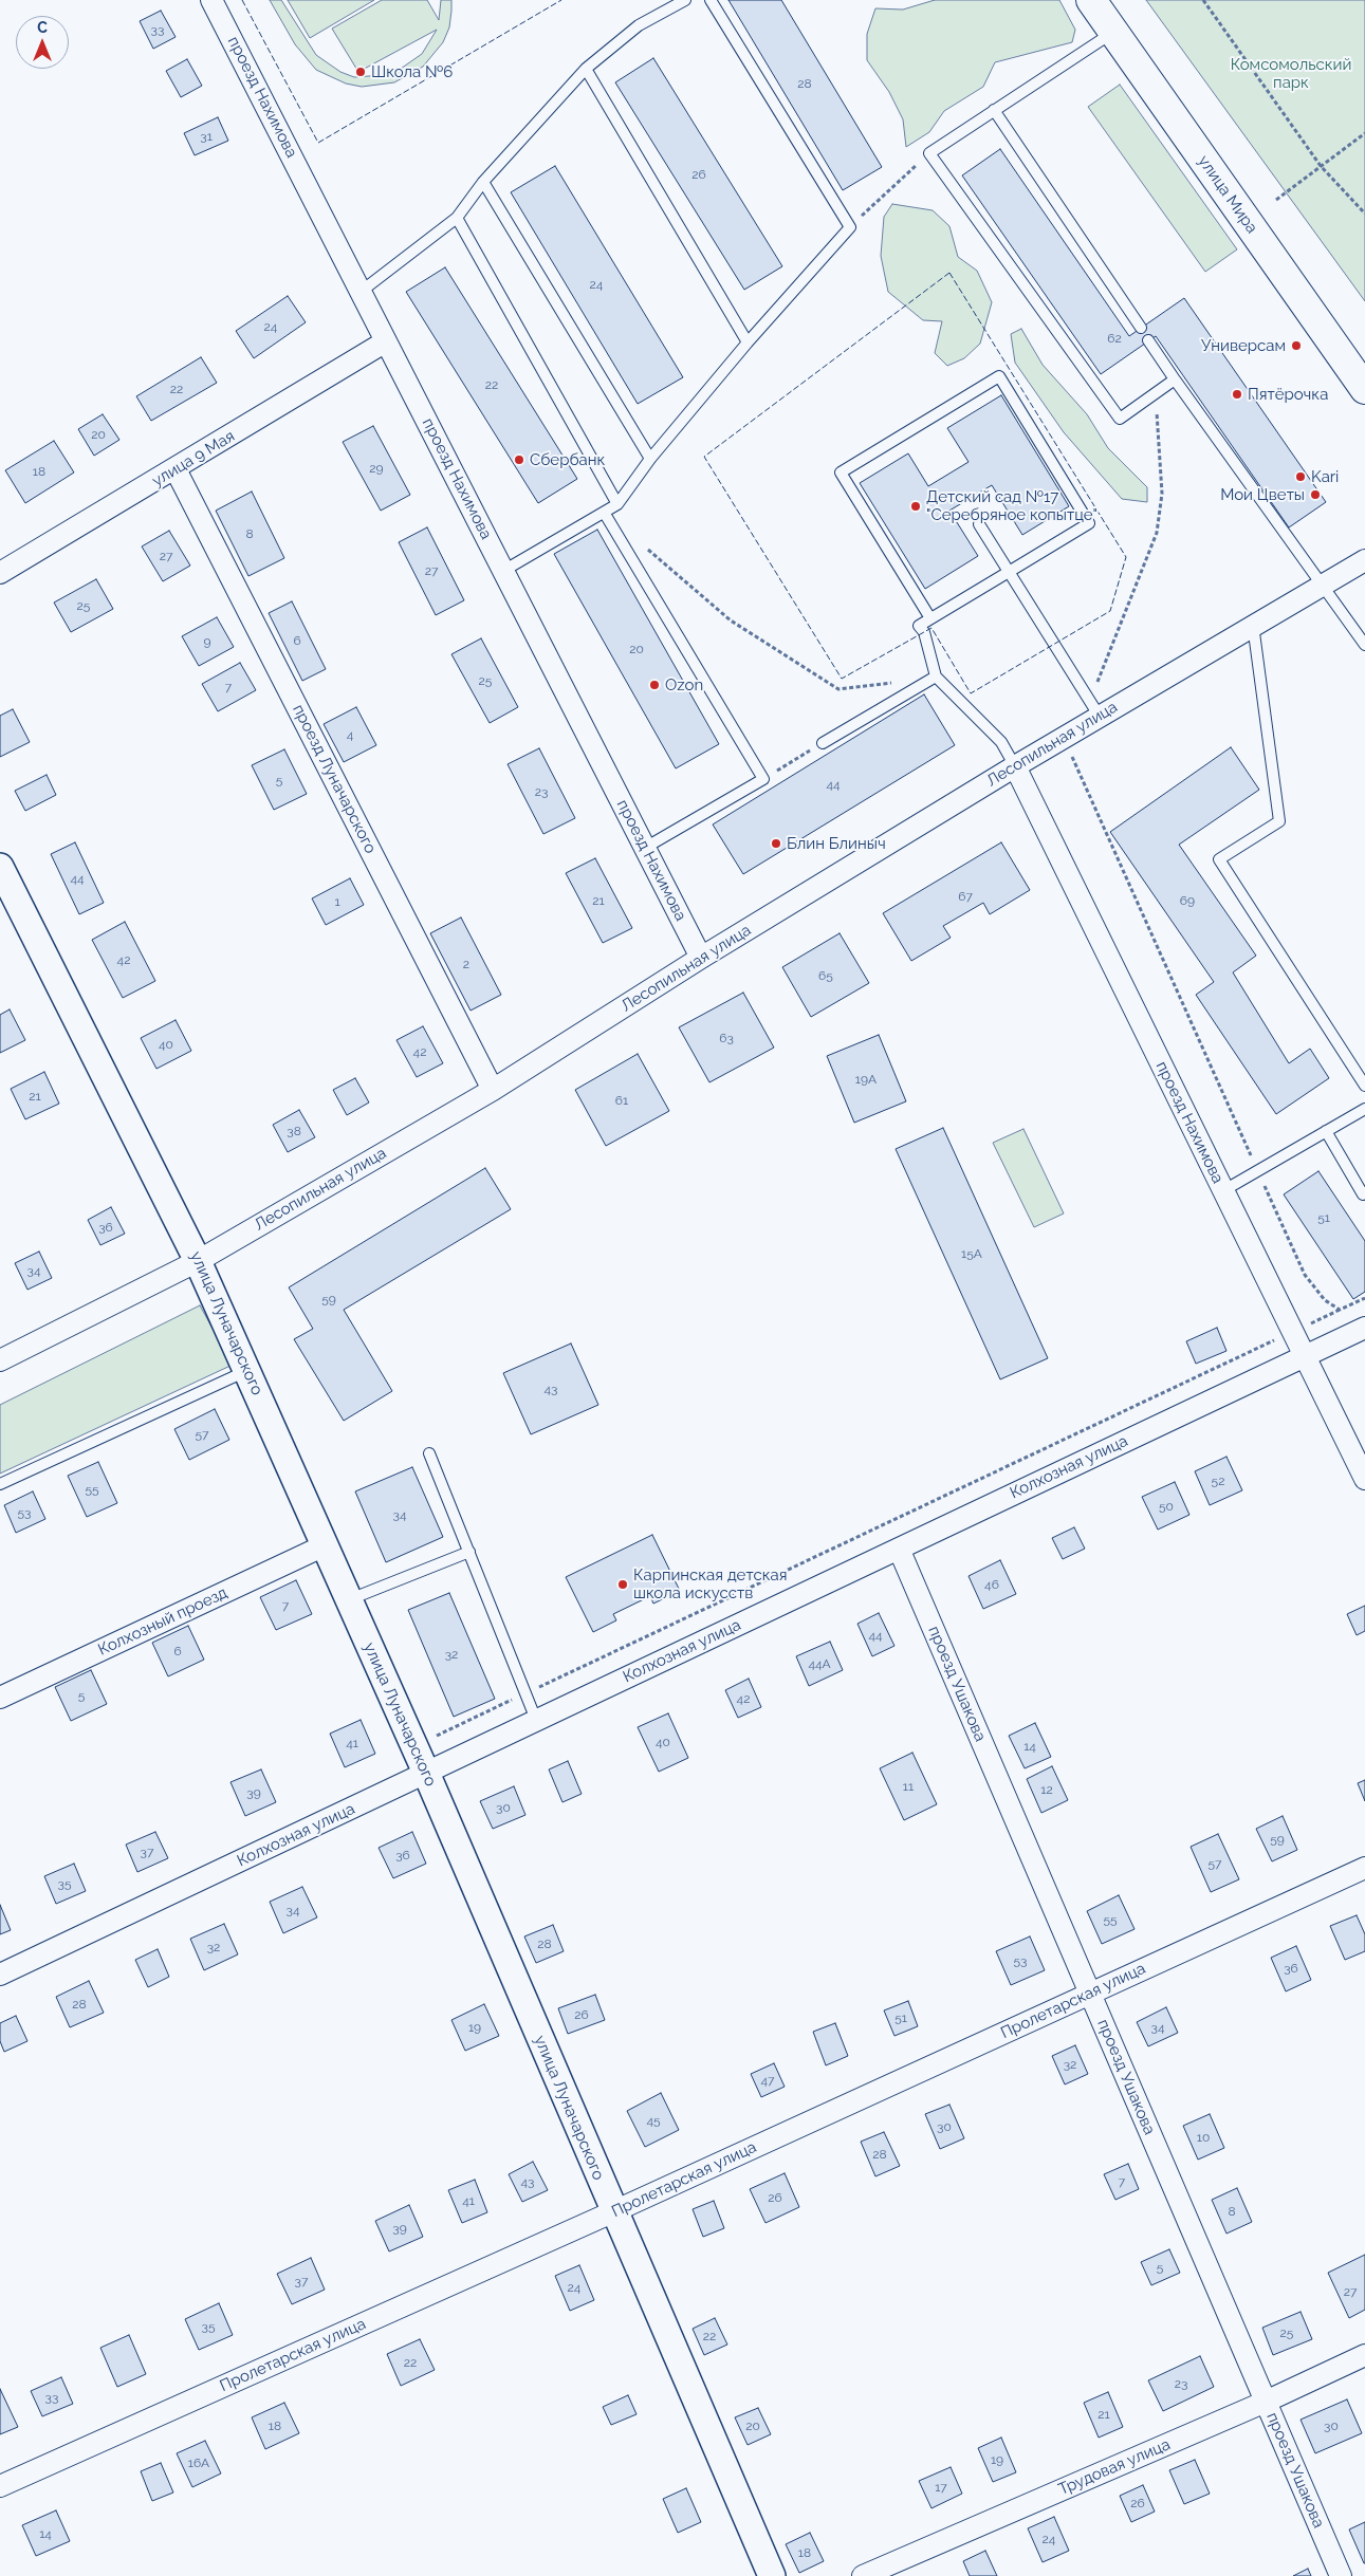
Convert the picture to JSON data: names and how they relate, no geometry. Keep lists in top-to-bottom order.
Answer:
{
  "streets": {
    "main road": ["улица Мира"],
    "street": [
      "проезд Нахимова",
      "улица 9 Мая",
      "Лесопильная улица",
      "проезд Луначарского",
      "улица Луначарского",
      "Колхозная улица",
      "Колхозный проезд",
      "проезд Ушакова",
      "Пролетарская улица",
      "Трудовая улица"
    ]
  },
  "crossings": [
    ["проезд Нахимова", "улица 9 Мая"],
    ["проезд Нахимова", "Лесопильная улица"],
    ["проезд Нахимова", "Колхозная улица"],
    ["улица 9 Мая", "проезд Луначарского"],
    ["Лесопильная улица", "проезд Луначарского"],
    ["Лесопильная улица", "улица Луначарского"],
    ["улица Луначарского", "Колхозная улица"],
    ["улица Луначарского", "Колхозный проезд"],
    ["улица Луначарского", "Пролетарская улица"],
    ["Колхозная улица", "проезд Ушакова"],
    ["проезд Ушакова", "Пролетарская улица"],
    ["проезд Ушакова", "Трудовая улица"]
  ],
  "parks": ["Комсомольский парк"],
  "places": [
    "Школа №6",
    "Универсам",
    "Пятёрочка",
    "Сбербанк",
    "Kari",
    "Мои Цветы",
    "Детский сад №17 \"Серебряное копытце\"",
    "Ozon",
    "Блин Блиныч",
    "Карпинская детская школа искусств"
  ],
  "house_numbers": [
    "33",
    "28",
    "31",
    "26",
    "24",
    "24",
    "62",
    "22",
    "22",
    "20",
    "29",
    "18",
    "8",
    "27",
    "27",
    "25",
    "6",
    "9",
    "20",
    "25",
    "7",
    "4",
    "5",
    "44",
    "23",
    "44",
    "67",
    "21",
    "69",
    "1",
    "42",
    "2",
    "65",
    "63",
    "40",
    "42",
    "19А",
    "21",
    "61",
    "38",
    "51",
    "36",
    "15А",
    "34",
    "59",
    "43",
    "57",
    "52",
    "55",
    "50",
    "53",
    "34",
    "46",
    "7",
    "44",
    "6",
    "32",
    "44А",
    "5",
    "42",
    "40",
    "41",
    "14",
    "11",
    "12",
    "39",
    "30",
    "59",
    "37",
    "36",
    "57",
    "35",
    "34",
    "55",
    "28",
    "32",
    "53",
    "36",
    "28",
    "26",
    "51",
    "19",
    "34",
    "32",
    "47",
    "45",
    "30",
    "10",
    "28",
    "43",
    "7",
    "26",
    "41",
    "8",
    "39",
    "5",
    "37",
    "24",
    "27",
    "35",
    "25",
    "22",
    "22",
    "23",
    "33",
    "21",
    "18",
    "20",
    "30",
    "19",
    "16А",
    "17",
    "26",
    "14",
    "24",
    "18"
  ],
  "north": "top"
}
